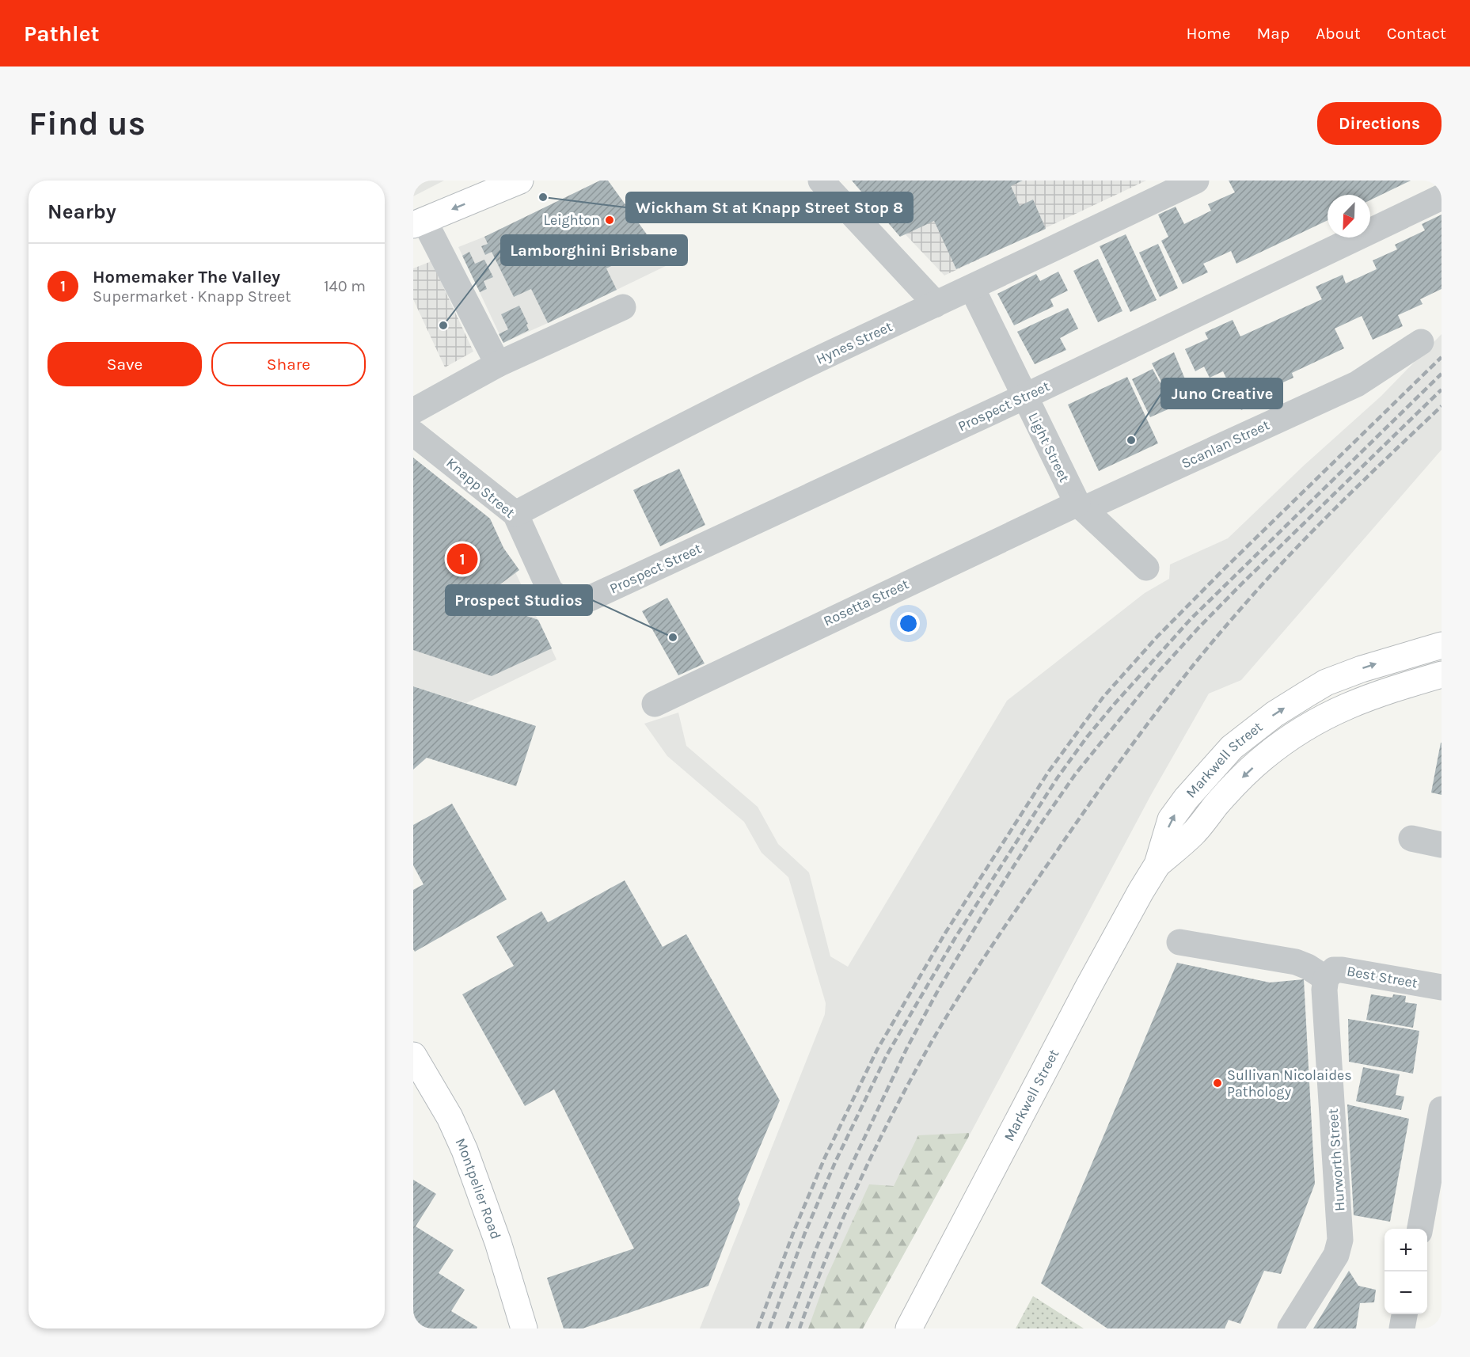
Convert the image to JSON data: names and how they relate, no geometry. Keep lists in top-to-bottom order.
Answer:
{
  "streets": {
    "main road": ["Markwell Street", "Montpelier Road"],
    "street": [
      "Hynes Street",
      "Prospect Street",
      "Scanlan Street",
      "Light Street",
      "Knapp Street",
      "Rosetta Street",
      "Best Street",
      "Hurworth Street"
    ]
  },
  "crossings": [
    ["Hynes Street", "Light Street"],
    ["Hynes Street", "Knapp Street"],
    ["Prospect Street", "Light Street"],
    ["Prospect Street", "Knapp Street"],
    ["Scanlan Street", "Light Street"],
    ["Scanlan Street", "Rosetta Street"],
    ["Light Street", "Rosetta Street"],
    ["Best Street", "Hurworth Street"]
  ],
  "places": [
    "Wickham St at Knapp Street Stop 8",
    "Leighton",
    "Lamborghini Brisbane",
    "Juno Creative",
    "Prospect Studios",
    "Sullivan Nicolaides Pathology"
  ],
  "north": "bottom left",
  "page": {
    "header": "Pathlet",
    "nav": [
      "Home",
      "Map",
      "About",
      "Contact"
    ],
    "buttons": [
      "Directions",
      ["Save", "Share"]
    ],
    "title": "Find us",
    "heading": "Nearby",
    "list": [
      {
        "mark": "1",
        "name": "Homemaker The Valley",
        "note": "Supermarket · Knapp Street",
        "value": "140 m"
      }
    ],
    "pins": "1",
    "map_buttons": ["+", "−"]
  }
}
